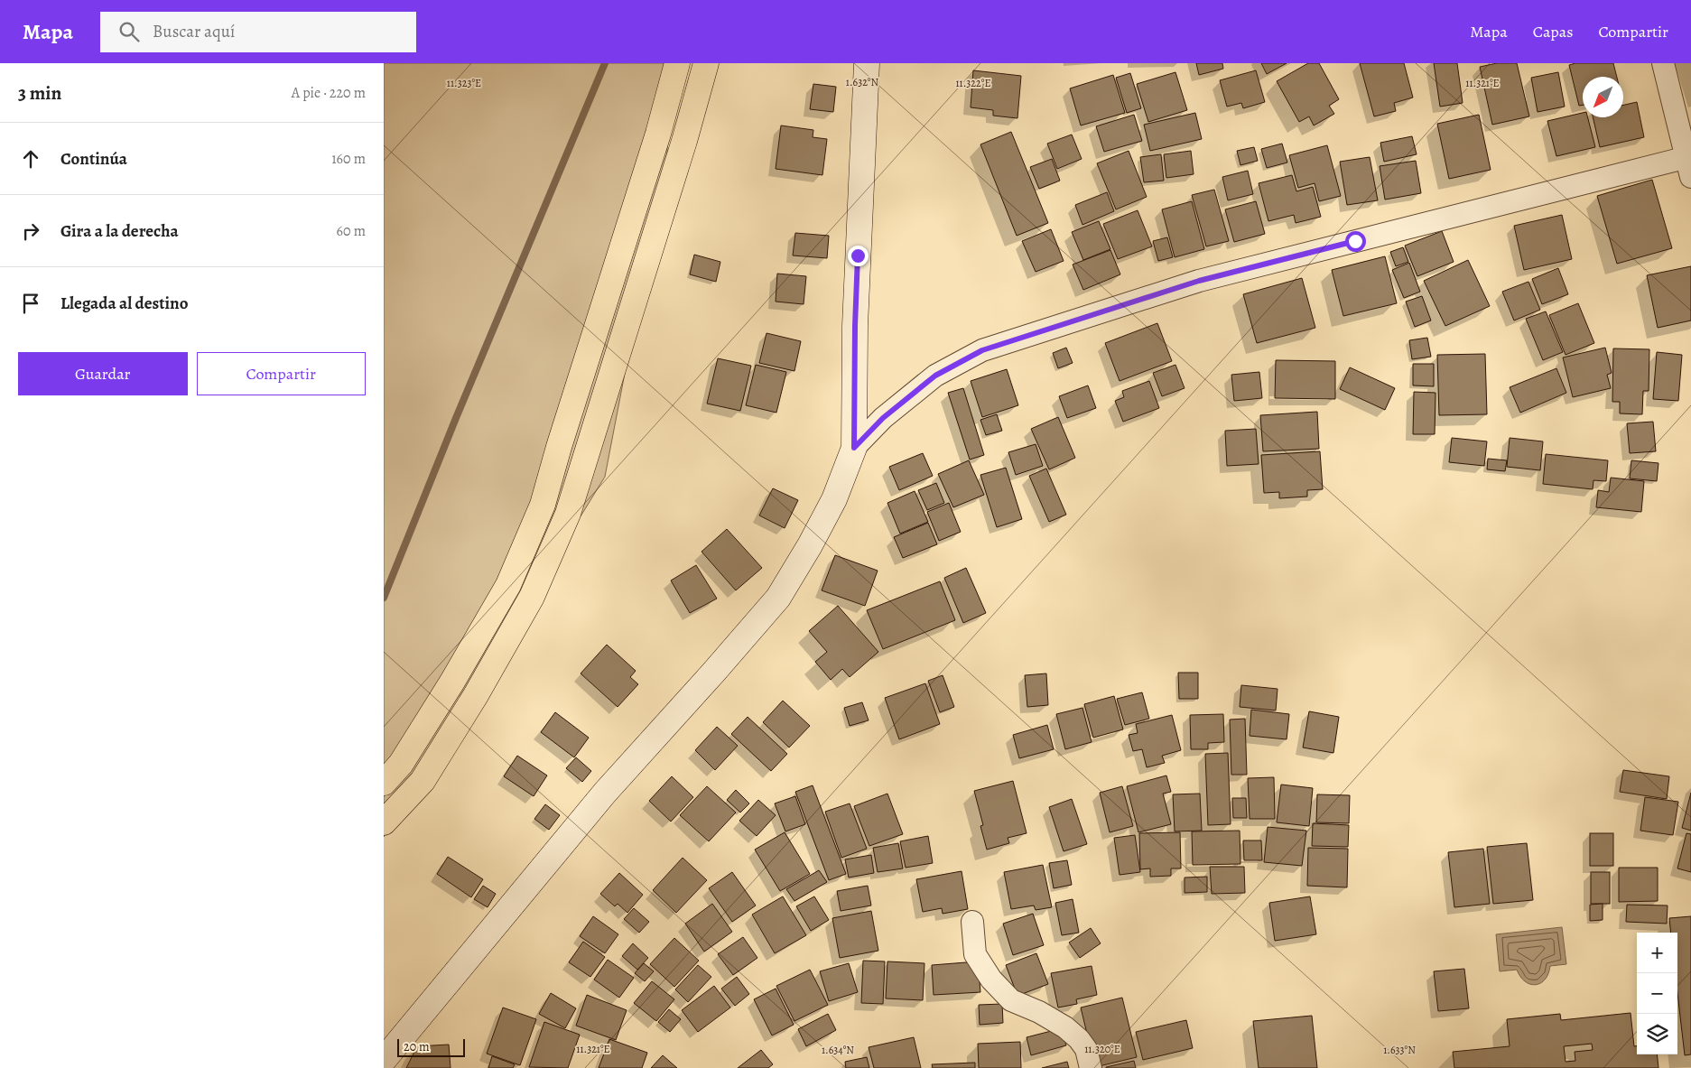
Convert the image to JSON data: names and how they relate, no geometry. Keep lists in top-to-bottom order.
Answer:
{
  "scale_bar": "20 m",
  "north": "bottom left",
  "page": {
    "header": "Mapa",
    "search": "Buscar aquí",
    "nav": ["Mapa", "Capas", "Compartir"],
    "heading": ["3 min", "A pie · 220 m"],
    "list": [
      ["Continúa", "160 m"],
      ["Gira a la derecha", "60 m"],
      "Llegada al destino"
    ],
    "buttons": ["Guardar", "Compartir"],
    "map_buttons": ["+", "−"],
    "scale": "20 m"
  },
  "coordinates": [
    "1.632°N",
    "11.323°E",
    "11.322°E",
    "11.321°E",
    "11.320°E",
    "1.634°N",
    "1.633°N"
  ]
}
